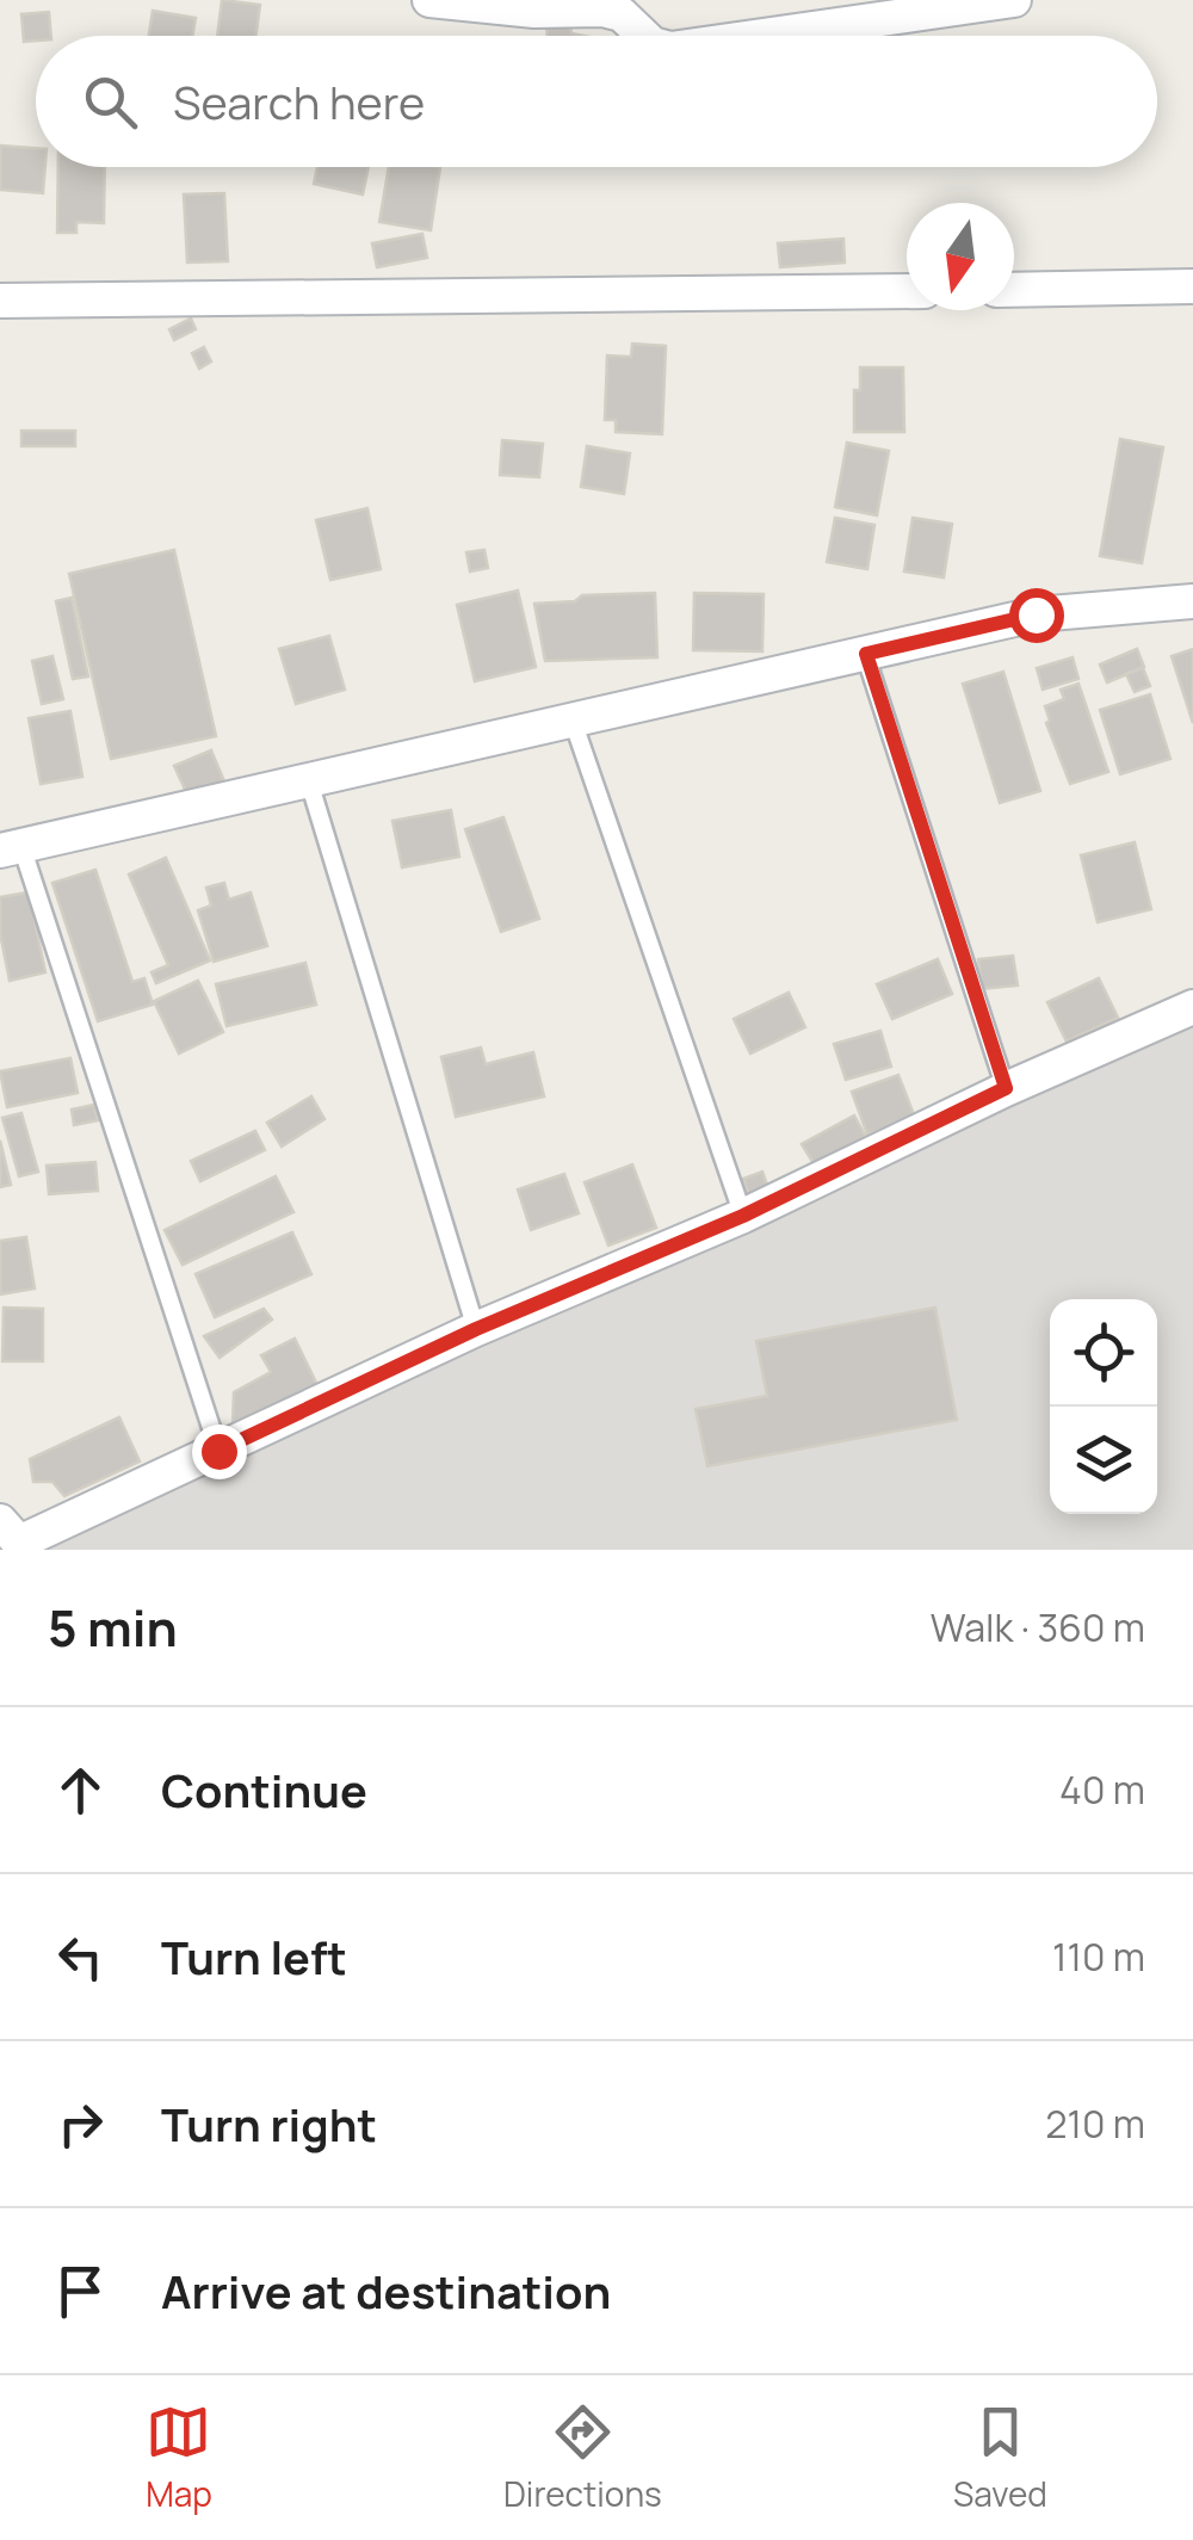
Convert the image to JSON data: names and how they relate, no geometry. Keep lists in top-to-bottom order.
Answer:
{
  "north": "bottom",
  "page": {
    "search": "Search here",
    "heading": ["5 min", "Walk · 360 m"],
    "list": [
      ["Continue", "40 m"],
      ["Turn left", "110 m"],
      ["Turn right", "210 m"],
      "Arrive at destination"
    ],
    "nav": ["Map", "Directions", "Saved"]
  }
}
